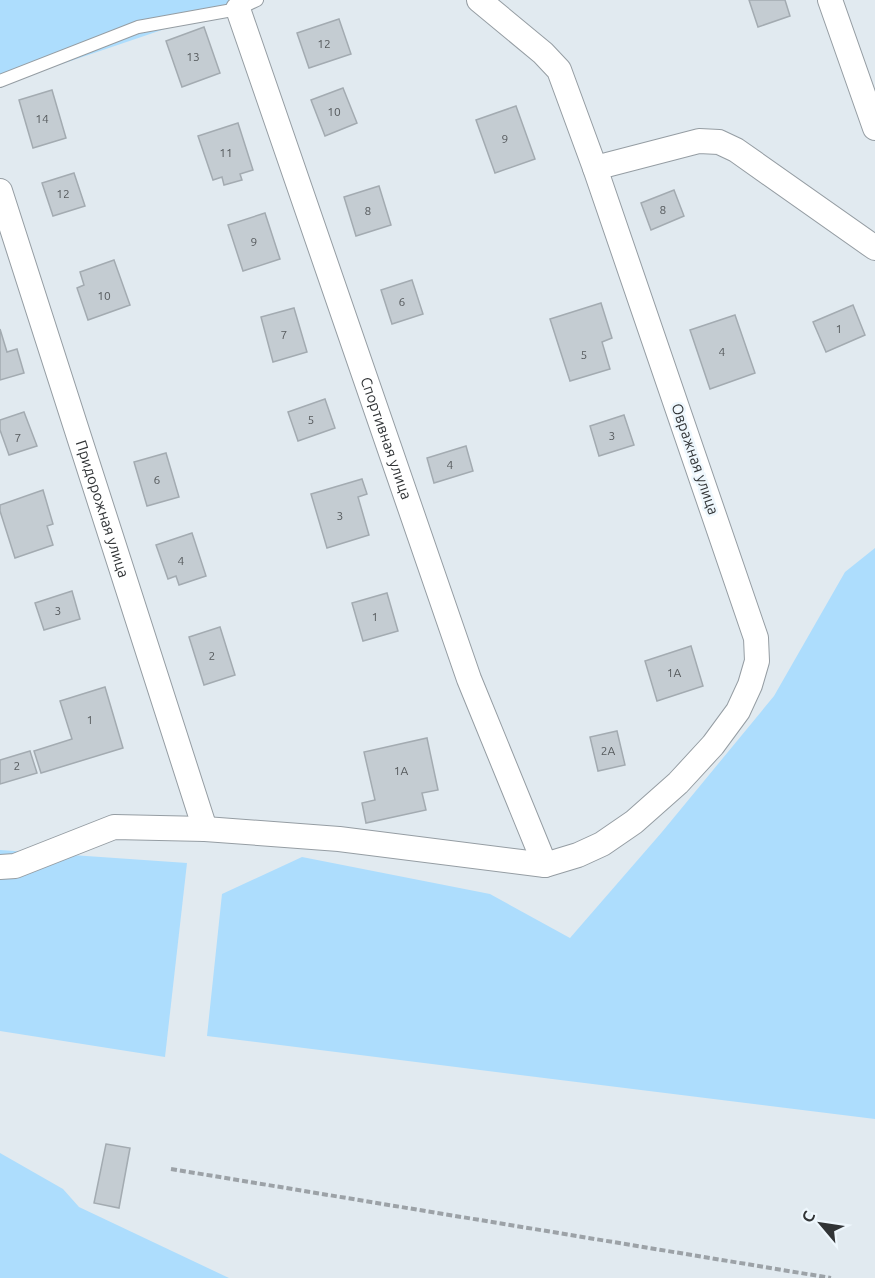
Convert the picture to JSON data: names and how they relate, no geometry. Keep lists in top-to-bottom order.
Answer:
{
  "streets": {
    "street": ["Спортивная улица", "Овражная улица", "Придорожная улица"]
  },
  "crossings": [
    ["Спортивная улица", "Овражная улица"]
  ],
  "house_numbers": [
    "12",
    "13",
    "10",
    "14",
    "9",
    "11",
    "12",
    "8",
    "8",
    "9",
    "10",
    "6",
    "1",
    "7",
    "4",
    "5",
    "5",
    "3",
    "7",
    "4",
    "6",
    "3",
    "4",
    "3",
    "1",
    "2",
    "1А",
    "1",
    "2А",
    "2",
    "1А"
  ],
  "north": "top left"
}
